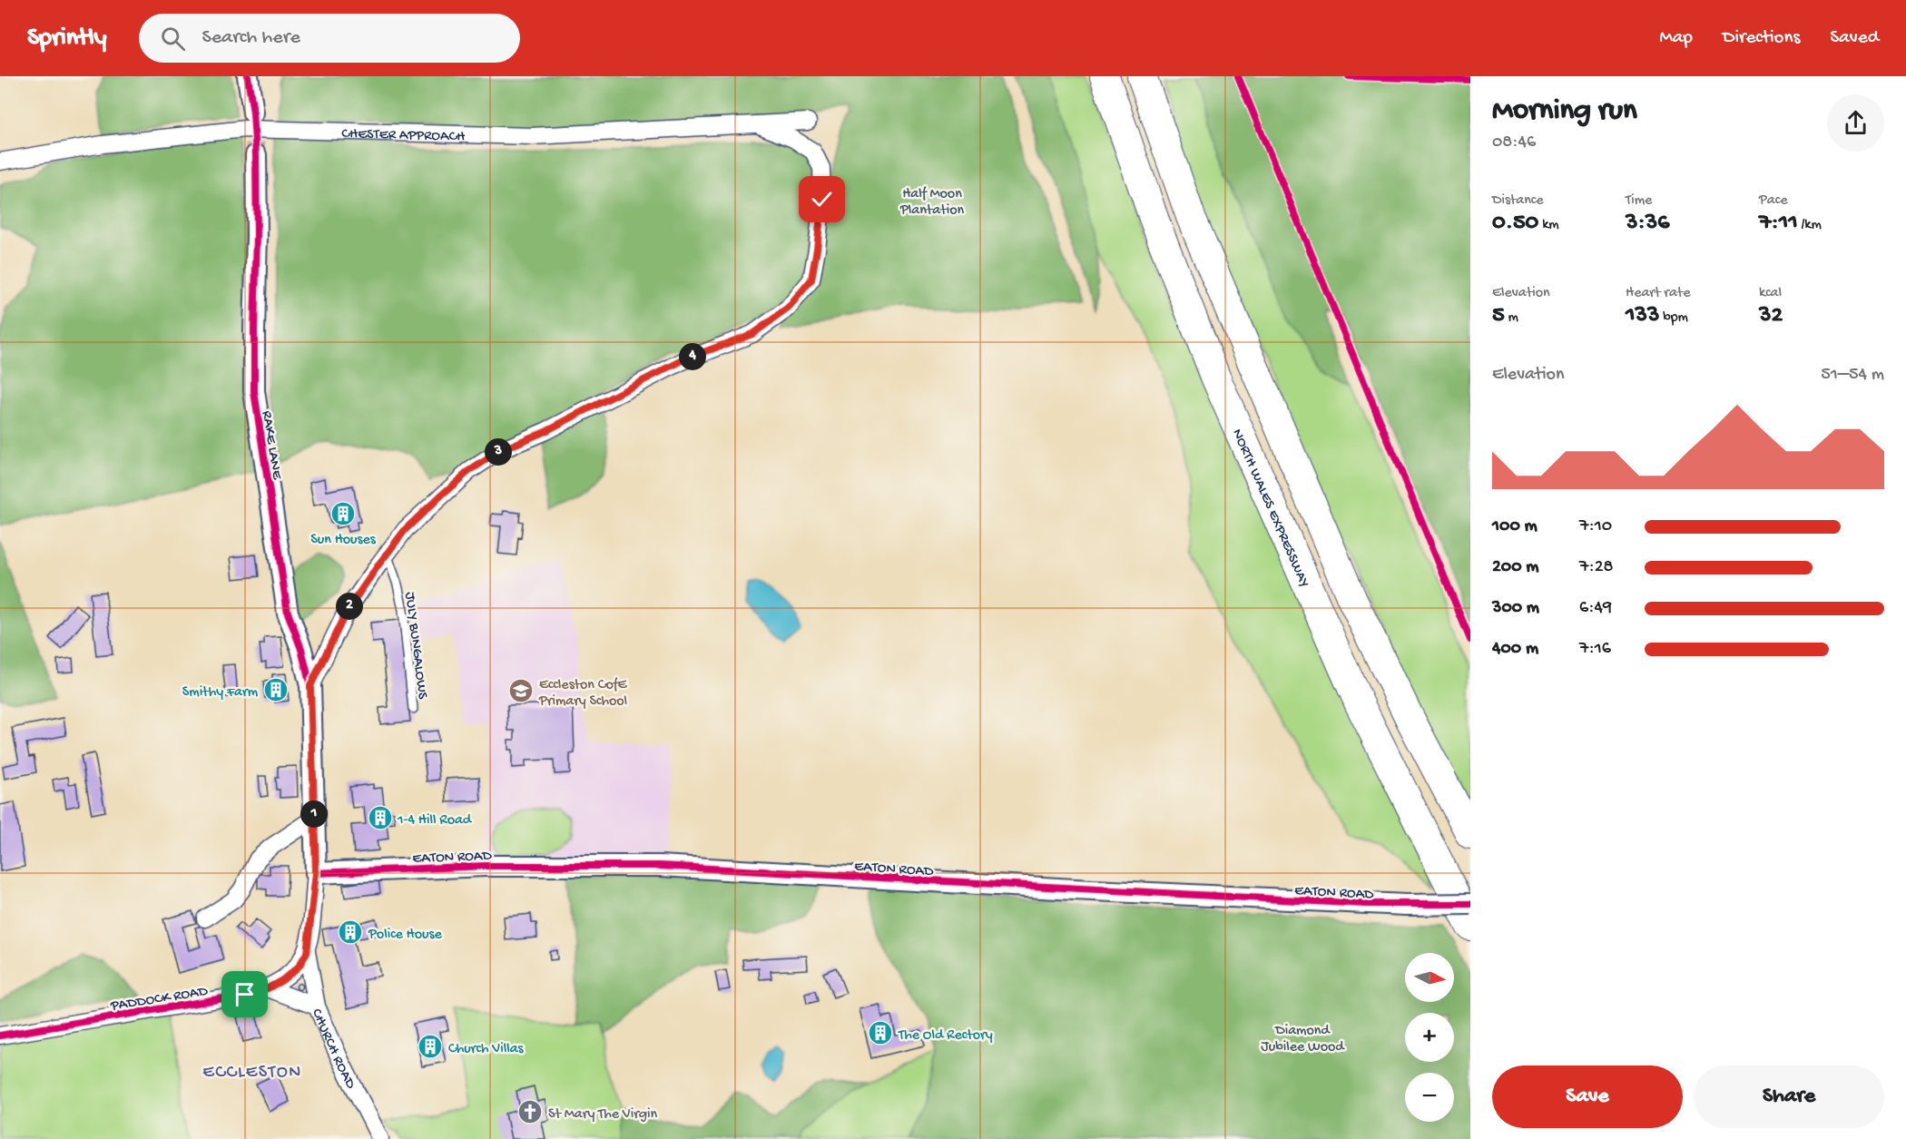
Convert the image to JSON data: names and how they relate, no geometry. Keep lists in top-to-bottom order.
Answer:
{
  "streets": {
    "highway": ["NORTH WALES EXPRESSWAY"],
    "street": [
      "CHESTER APPROACH",
      "RAKE LANE",
      "EATON ROAD",
      "PADDOCK ROAD",
      "CHURCH ROAD"
    ],
    "lane": ["JULY BUNGALOWS"]
  },
  "crossings": [
    ["RAKE LANE", "EATON ROAD"],
    ["PADDOCK ROAD", "CHURCH ROAD"]
  ],
  "districts": ["ECCLESTON"],
  "parks": ["Half Moon Plantation", "Diamond Jubilee Wood"],
  "places": {
    "building": [
      "Sun Houses",
      "Smithy Farm",
      "1-4 Hill Road",
      "Police House",
      "The Old Rectory",
      "Church Villas"
    ],
    "school or university": ["Eccleston CofE Primary School"],
    "church": ["St Mary The Virgin"]
  },
  "north": "right",
  "page": {
    "header": "Sprintly",
    "search": "Search here",
    "nav": ["Map", "Directions", "Saved"],
    "heading": ["Morning run", "08:46"],
    "stats": [
      ["Distance", "0.50 km"],
      ["Time", "3:36"],
      ["Pace", "7:11 /km"],
      ["Elevation", "5 m"],
      ["Heart rate", "133 bpm"],
      ["kcal", "32"]
    ],
    "pins": [
      "4",
      "3",
      "2",
      "1"
    ],
    "chart": ["Elevation", "51–54 m"],
    "list": [
      {
        "name": "100 m",
        "note": "7:10"
      },
      {
        "name": "200 m",
        "note": "7:28"
      },
      {
        "name": "300 m",
        "note": "6:49"
      },
      {
        "name": "400 m",
        "note": "7:16"
      }
    ],
    "map_buttons": ["+", "−"],
    "buttons": ["Save", "Share"]
  }
}
